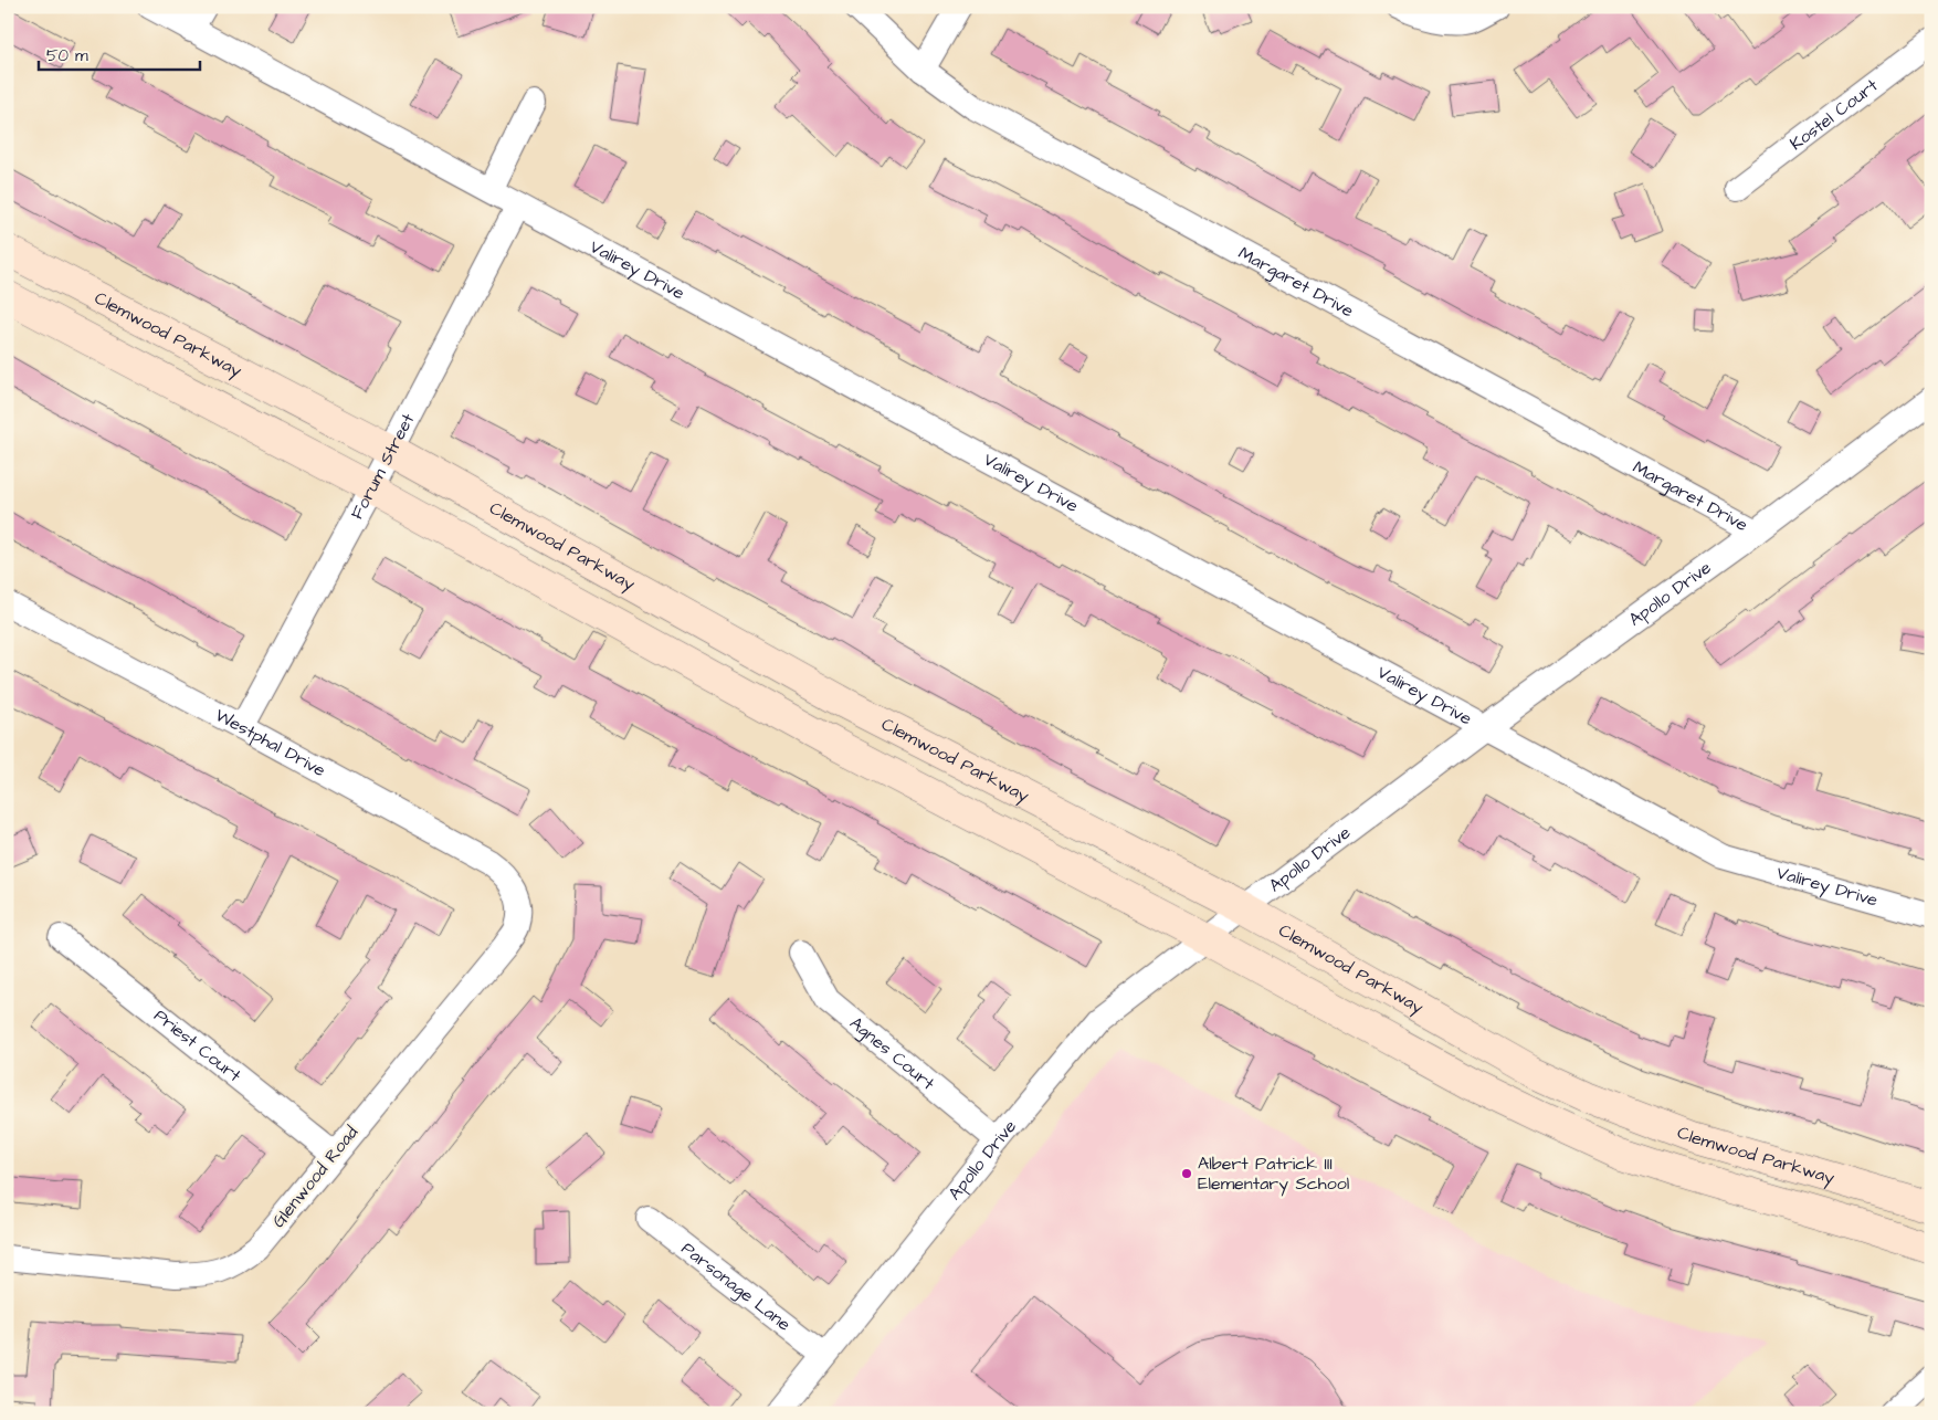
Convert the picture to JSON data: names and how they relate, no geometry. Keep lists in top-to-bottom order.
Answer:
{
  "streets": {
    "street": [
      "Kostel Court",
      "Valirey Drive",
      "Margaret Drive",
      "Clemwood Parkway",
      "Forum Street",
      "Apollo Drive",
      "Westphal Drive",
      "Priest Court",
      "Agnes Court",
      "Glenwood Road",
      "Parsonage Lane"
    ]
  },
  "crossings": [
    ["Valirey Drive", "Forum Street"],
    ["Valirey Drive", "Apollo Drive"],
    ["Margaret Drive", "Apollo Drive"],
    ["Clemwood Parkway", "Forum Street"],
    ["Clemwood Parkway", "Apollo Drive"],
    ["Forum Street", "Westphal Drive"],
    ["Apollo Drive", "Agnes Court"],
    ["Apollo Drive", "Parsonage Lane"],
    ["Westphal Drive", "Glenwood Road"],
    ["Priest Court", "Glenwood Road"]
  ],
  "places": ["Albert Patrick III Elementary School"],
  "scale_bar": "50 m"
}
